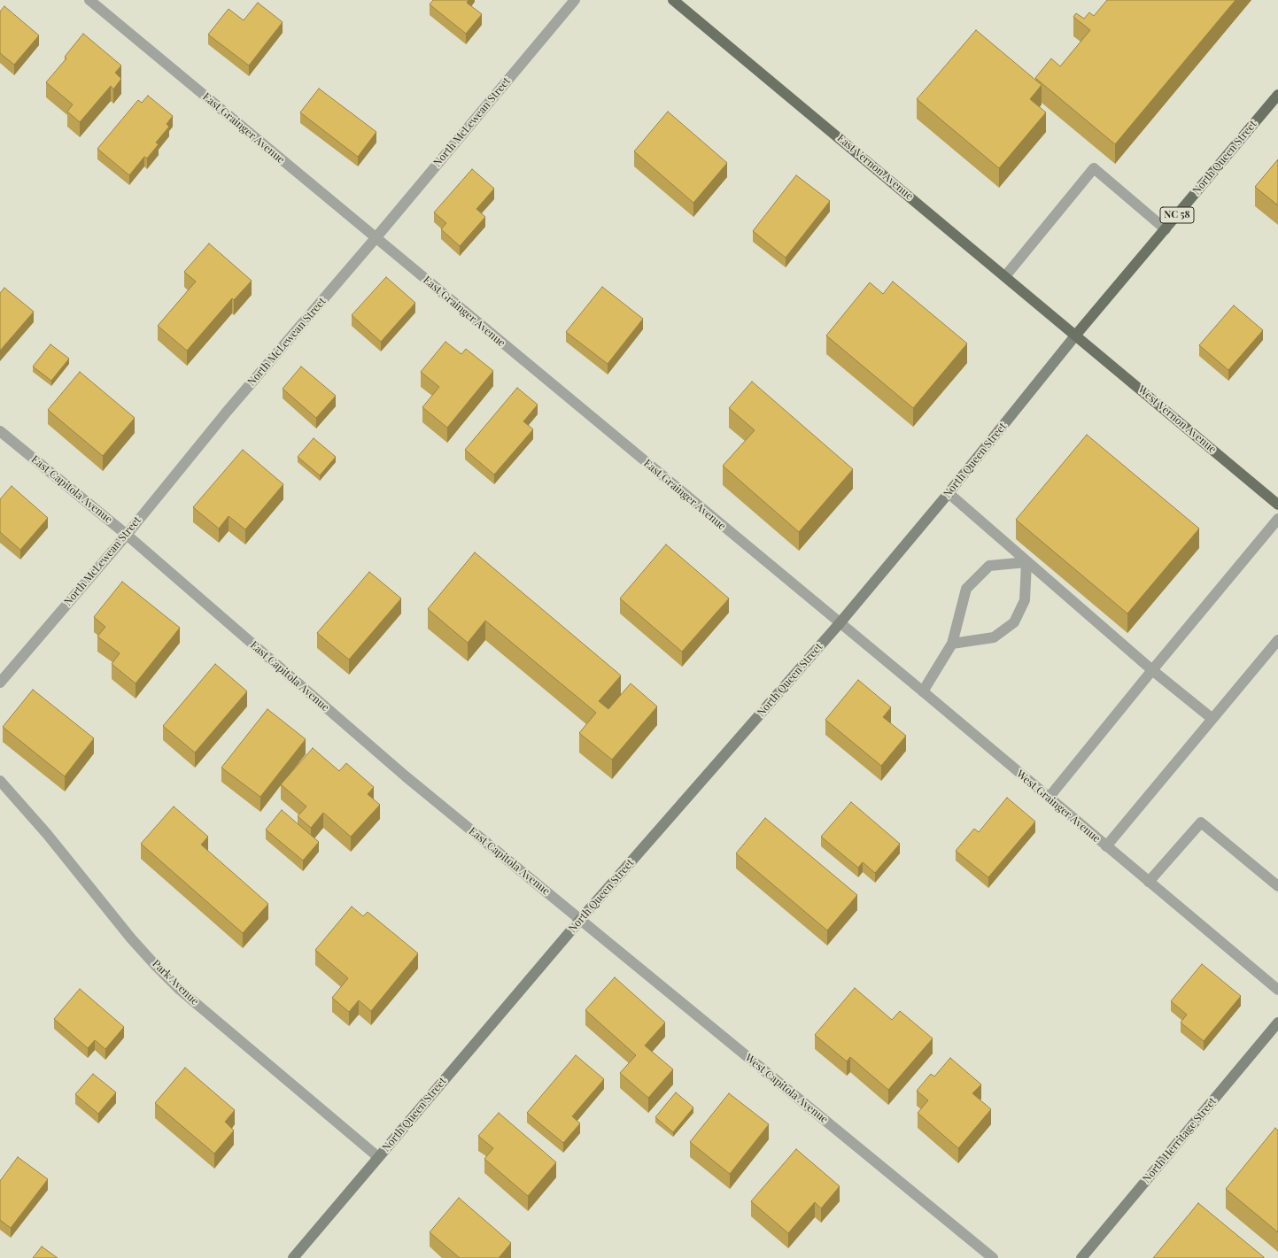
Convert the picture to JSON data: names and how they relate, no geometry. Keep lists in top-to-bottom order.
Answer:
{
  "streets": {
    "main road": [
      "North Queen Street",
      "East Vernon Avenue",
      "NC 58",
      "West Vernon Avenue",
      "North Herritage Street"
    ],
    "street": [
      "North McLewean Street",
      "East Grainger Avenue",
      "East Capitola Avenue",
      "West Grainger Avenue",
      "Park Avenue",
      "West Capitola Avenue"
    ]
  },
  "crossings": [
    ["North McLewean Street", "East Grainger Avenue"],
    ["North McLewean Street", "East Capitola Avenue"],
    ["East Grainger Avenue", "North Queen Street"],
    ["East Grainger Avenue", "West Grainger Avenue"],
    ["North Queen Street", "East Vernon Avenue"],
    ["North Queen Street", "West Vernon Avenue"],
    ["North Queen Street", "East Capitola Avenue"],
    ["North Queen Street", "West Grainger Avenue"],
    ["North Queen Street", "Park Avenue"],
    ["North Queen Street", "West Capitola Avenue"],
    ["East Vernon Avenue", "West Vernon Avenue"],
    ["East Capitola Avenue", "West Capitola Avenue"]
  ]
}
